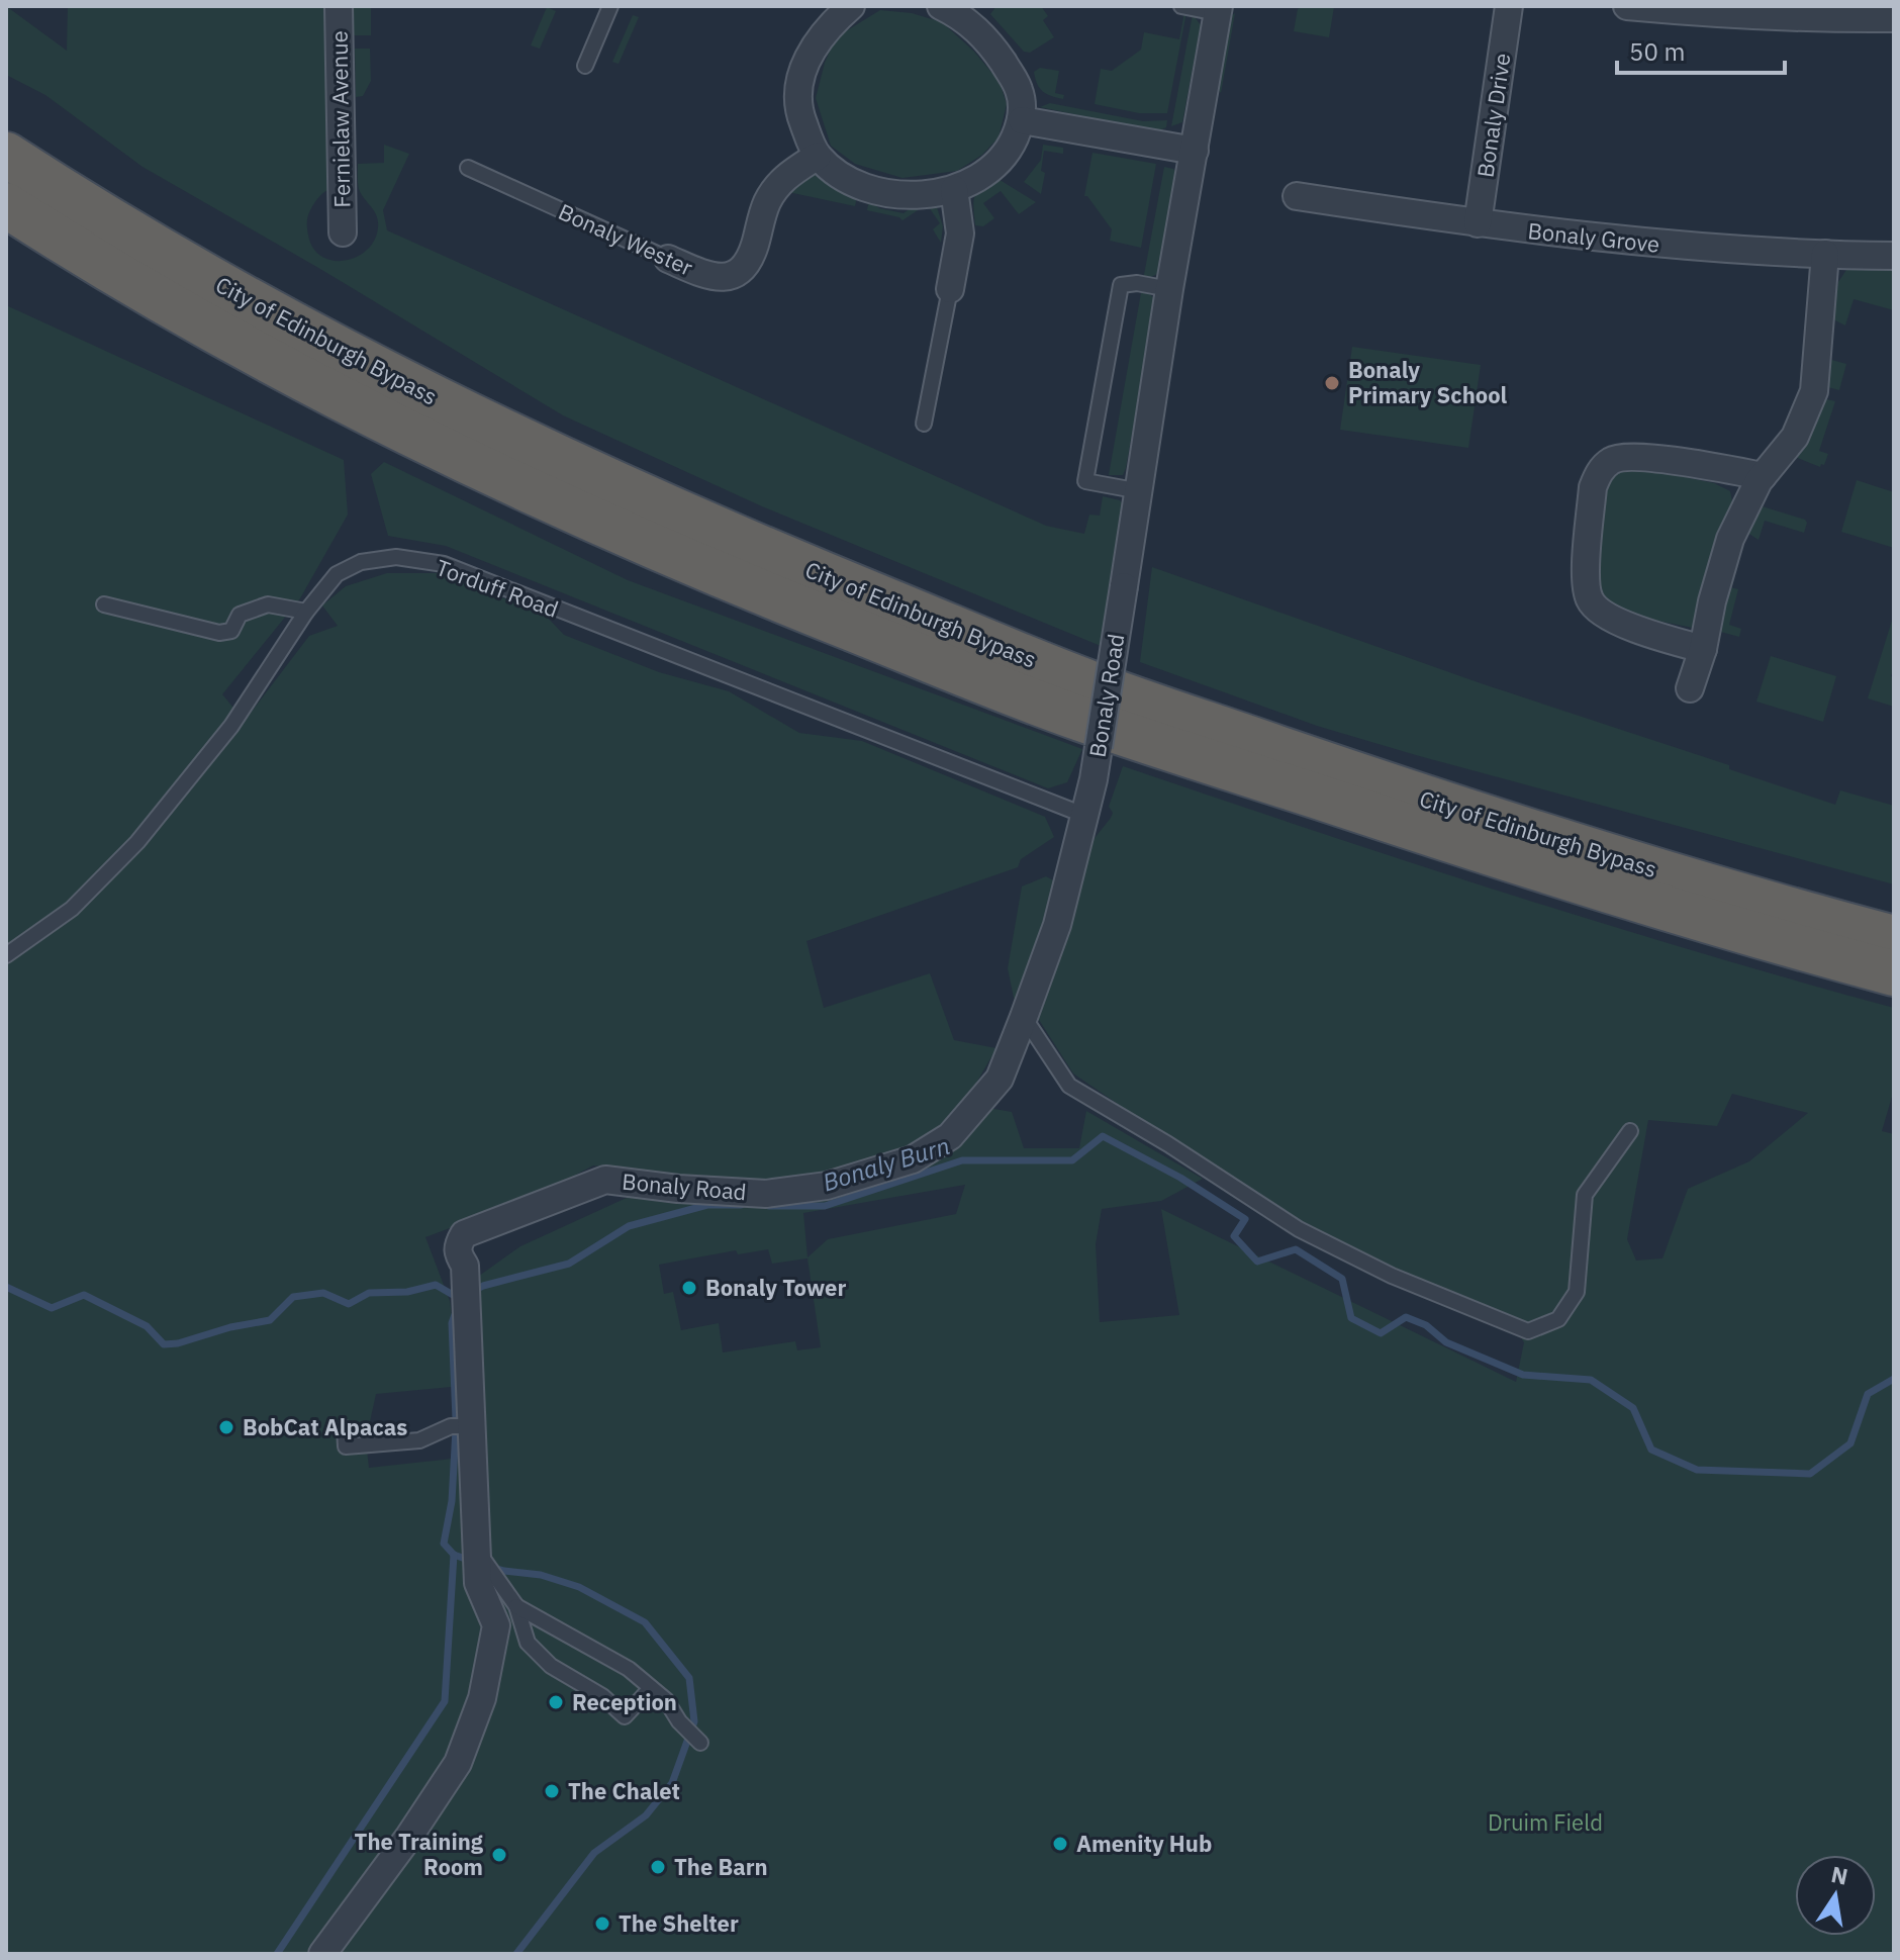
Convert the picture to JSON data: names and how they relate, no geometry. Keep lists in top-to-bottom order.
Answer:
{
  "streets": {
    "highway": ["City of Edinburgh Bypass"],
    "street": [
      "Bonaly Drive",
      "Fernielaw Avenue",
      "Bonaly Grove",
      "Bonaly Wester",
      "Bonaly Road"
    ],
    "lane": ["Torduff Road"]
  },
  "crossings": [
    ["Bonaly Drive", "Bonaly Grove"],
    ["Torduff Road", "Bonaly Road"]
  ],
  "water": ["Bonaly Burn"],
  "parks": ["Druim Field"],
  "places": [
    "Bonaly Primary School",
    "Bonaly Tower",
    "BobCat Alpacas",
    "Reception",
    "The Chalet",
    "Amenity Hub",
    "The Training Room",
    "The Barn",
    "The Shelter"
  ],
  "scale_bar": "50 m",
  "north": "top"
}
